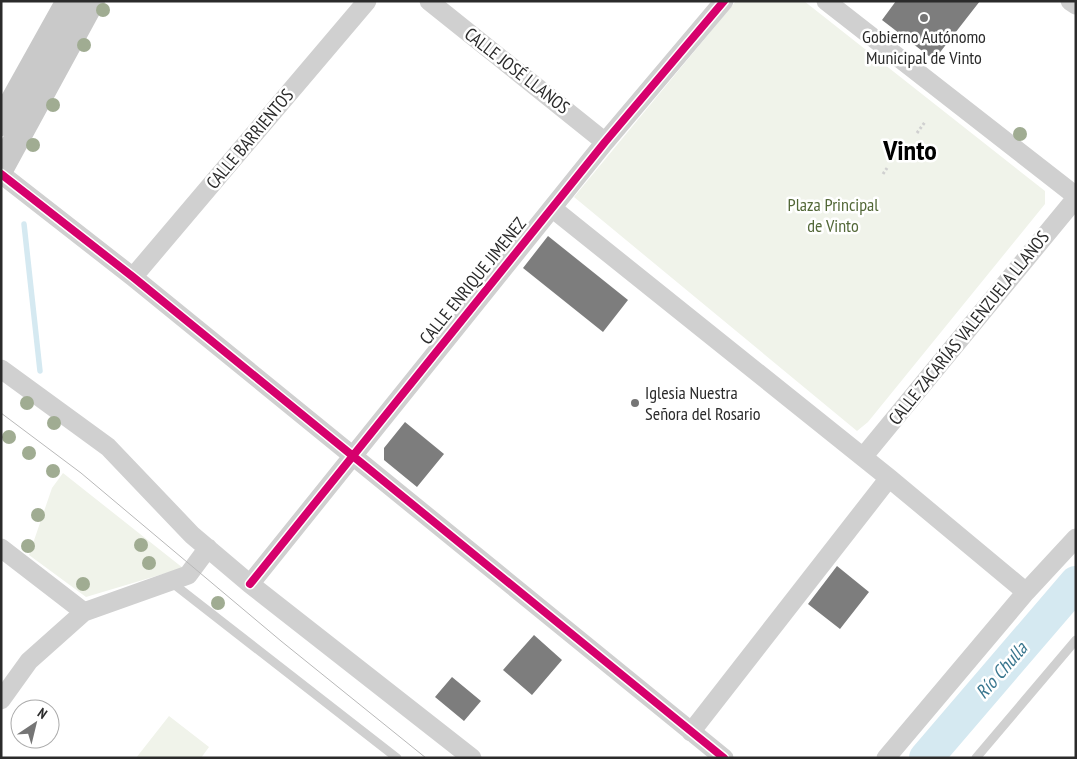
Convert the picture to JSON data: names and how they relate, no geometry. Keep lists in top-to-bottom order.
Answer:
{
  "streets": {
    "street": [
      "CALLE JOSÉ LLANOS",
      "CALLE BARRIENTOS",
      "CALLE ENRIQUE JIMENEZ",
      "CALLE ZACARÍAS VALENZUELA LLANOS"
    ]
  },
  "crossings": [
    ["CALLE JOSÉ LLANOS", "CALLE ENRIQUE JIMENEZ"]
  ],
  "districts": ["Vinto"],
  "water": ["Río Chulla"],
  "parks": ["Plaza Principal de Vinto"],
  "places": ["Gobierno Autónomo Municipal de Vinto", "Iglesia Nuestra Señora del Rosario"],
  "north": "top right"
}
